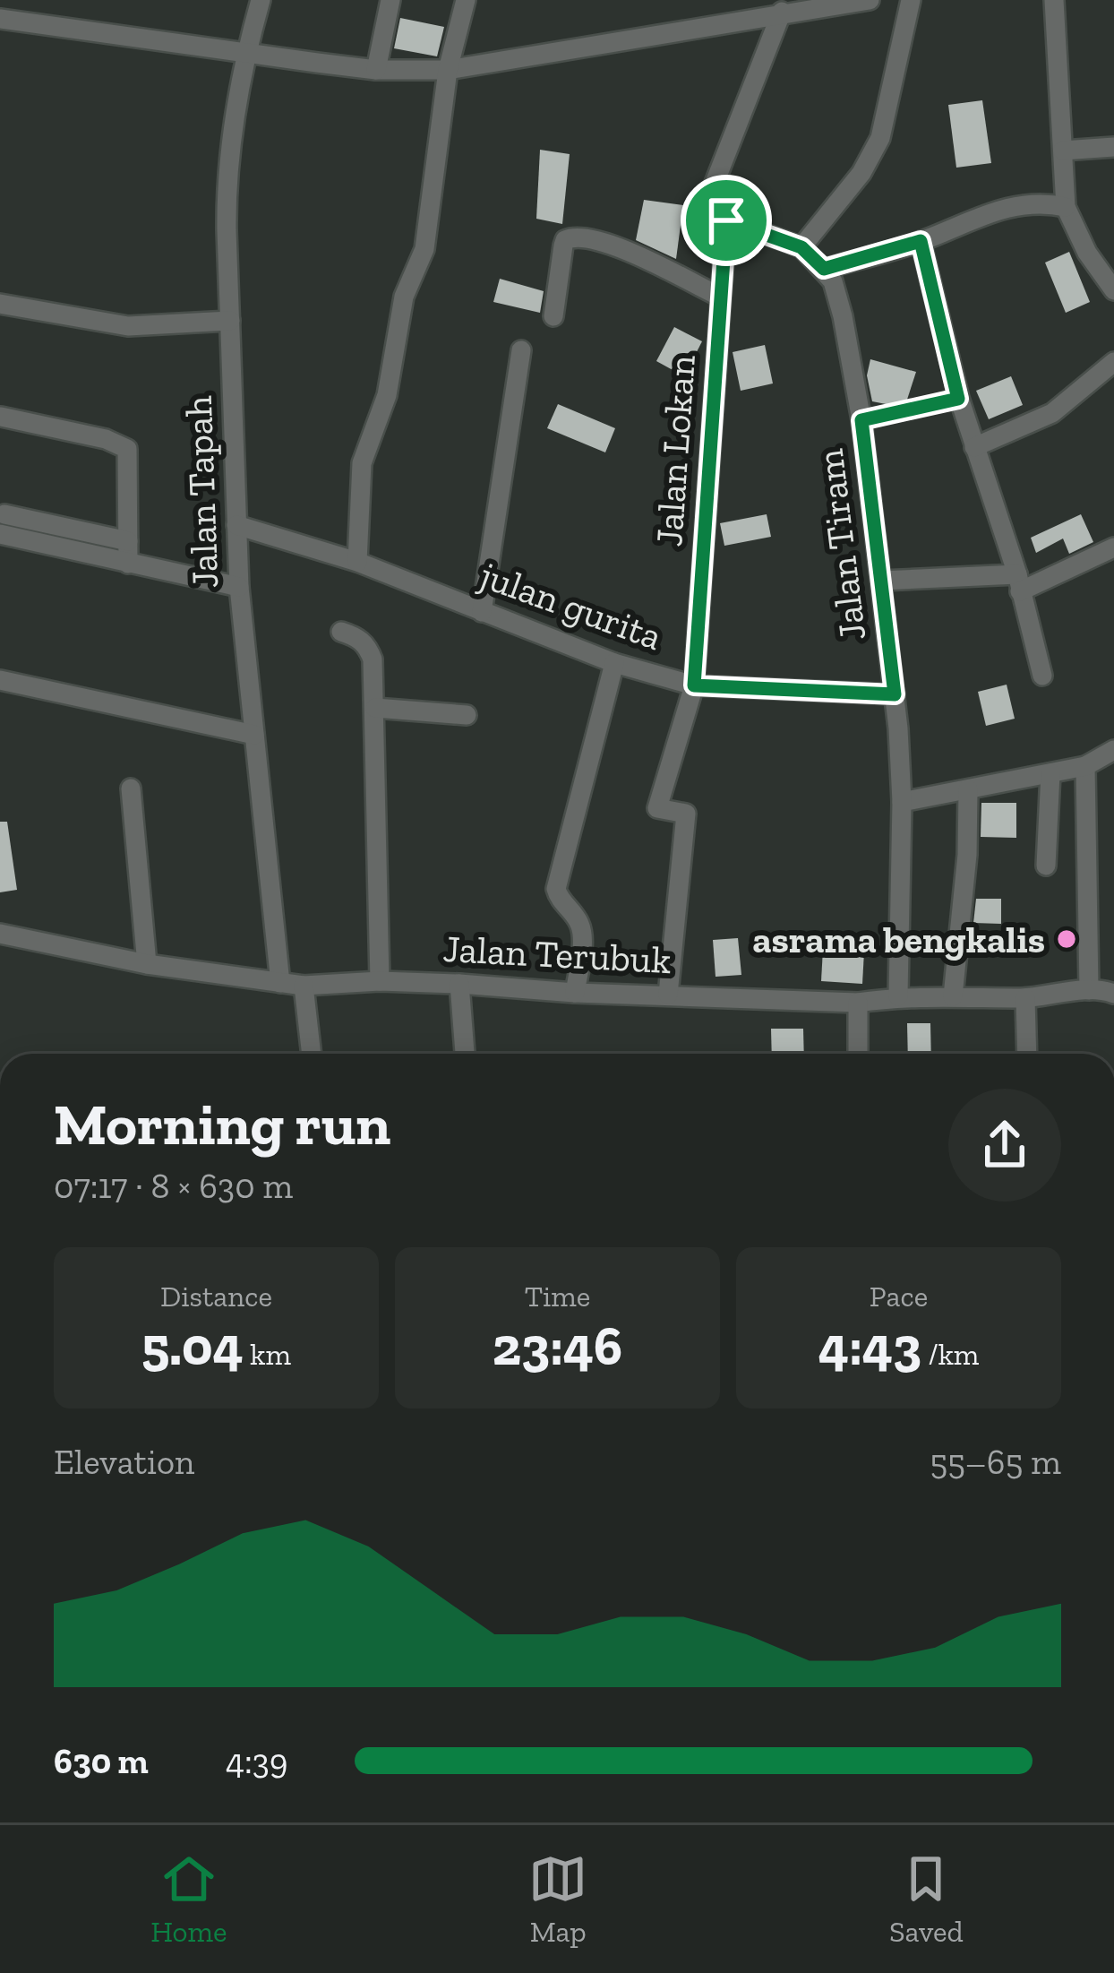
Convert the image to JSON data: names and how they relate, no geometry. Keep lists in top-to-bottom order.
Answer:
{
  "streets": {
    "street": [
      "Jalan Lokan",
      "Jalan Tapah",
      "Jalan Tiram",
      "julan gurita",
      "Jalan Terubuk"
    ]
  },
  "crossings": [
    ["Jalan Lokan", "julan gurita"],
    ["Jalan Lokan", "Jalan Terubuk"],
    ["Jalan Tapah", "julan gurita"],
    ["Jalan Tapah", "Jalan Terubuk"],
    ["Jalan Tiram", "julan gurita"],
    ["Jalan Tiram", "Jalan Terubuk"]
  ],
  "places": ["asrama bengkalis"],
  "page": {
    "heading": ["Morning run", "07:17 · 8 × 630 m"],
    "stats": [
      ["Distance", "5.04 km"],
      ["Time", "23:46"],
      ["Pace", "4:43 /km"]
    ],
    "chart": ["Elevation", "55–65 m"],
    "list": [
      {
        "name": "630 m",
        "note": "4:39"
      }
    ],
    "tabs": ["Home", "Map", "Saved"]
  }
}
